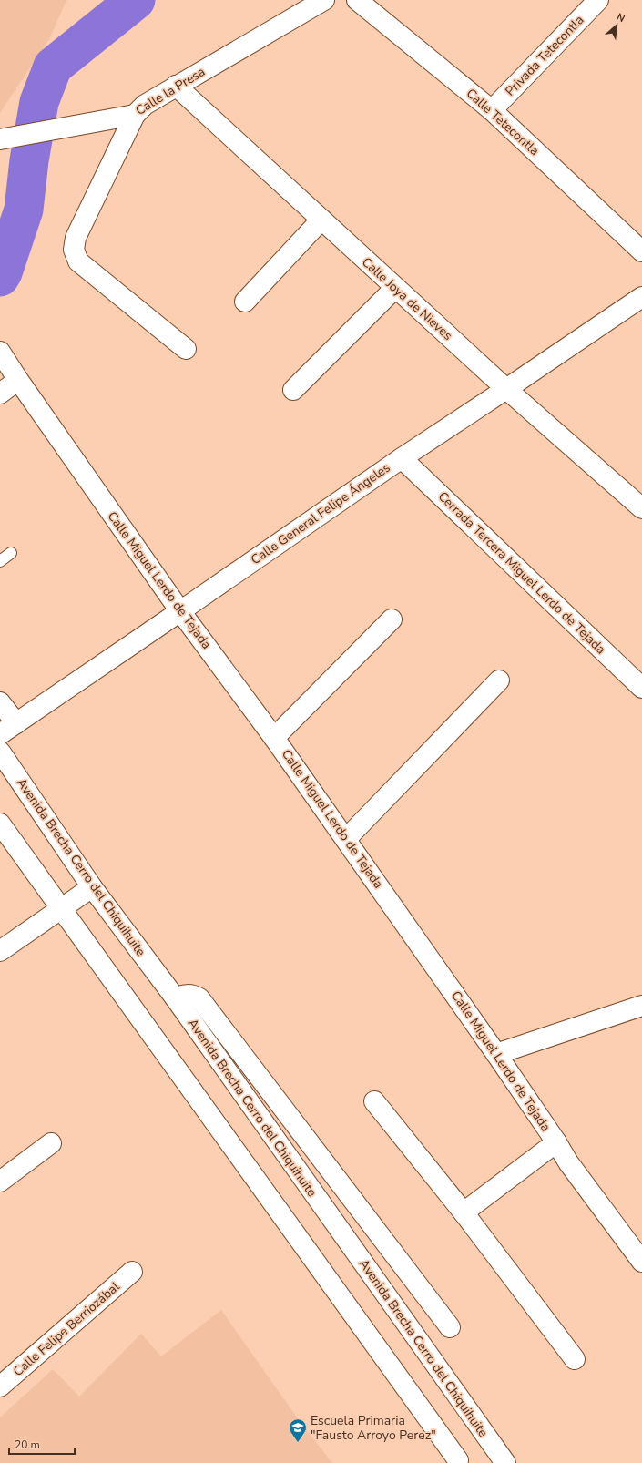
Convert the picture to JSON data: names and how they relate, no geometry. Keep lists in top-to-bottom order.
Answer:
{
  "streets": {
    "street": [
      "Privada Tetecontla",
      "Calle la Presa",
      "Calle Tetecontla",
      "Calle Joya de Nieves",
      "Calle General Felipe Ángeles",
      "Cerrada Tercera Miguel Lerdo de Tejada",
      "Calle Miguel Lerdo de Tejada",
      "Avenida Brecha Cerro del Chiquihuite",
      "Calle Felipe Berriozábal"
    ]
  },
  "crossings": [
    ["Privada Tetecontla", "Calle Tetecontla"],
    ["Calle la Presa", "Calle Joya de Nieves"],
    ["Calle Joya de Nieves", "Calle General Felipe Ángeles"],
    ["Calle General Felipe Ángeles", "Cerrada Tercera Miguel Lerdo de Tejada"],
    ["Calle General Felipe Ángeles", "Calle Miguel Lerdo de Tejada"]
  ],
  "places": {
    "school or university": ["Escuela Primaria \"Fausto Arroyo Perez\""]
  },
  "scale_bar": "20 m",
  "north": "top right"
}
